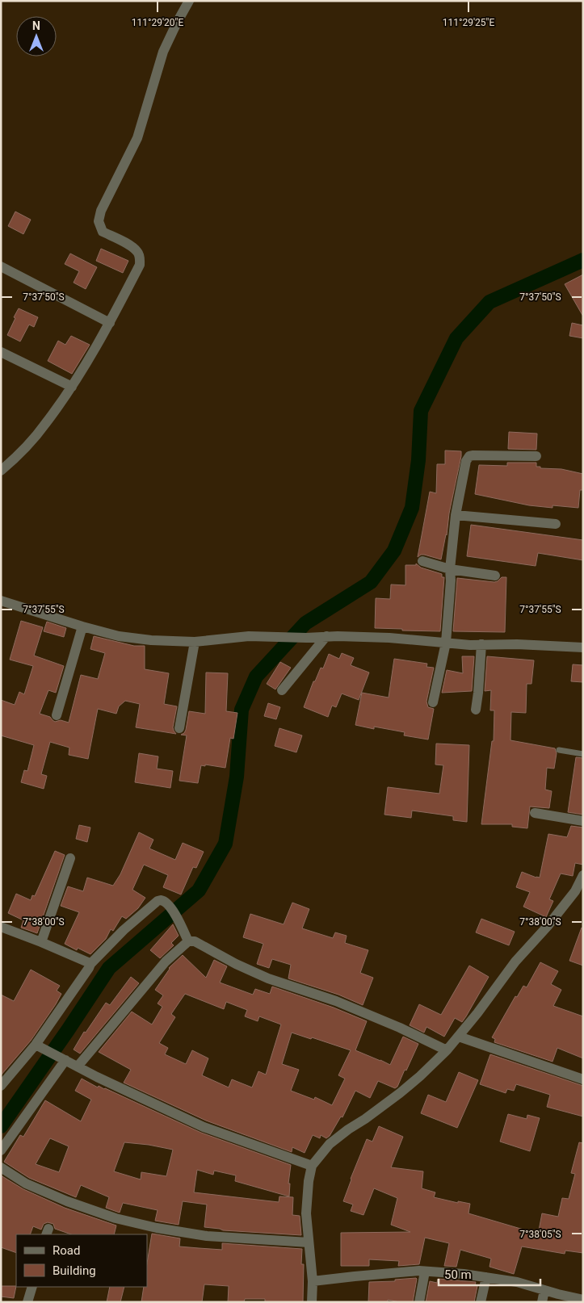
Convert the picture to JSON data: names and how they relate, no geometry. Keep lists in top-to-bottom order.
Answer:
{
  "legend": ["Road", "Building"],
  "scale_bar": "50 m",
  "north": "top",
  "coordinates": [
    "111°29'20\"E",
    "111°29'25\"E",
    "7°37'50\"S",
    "7°37'55\"S",
    "7°38'00\"S",
    "7°38'05\"S"
  ]
}
